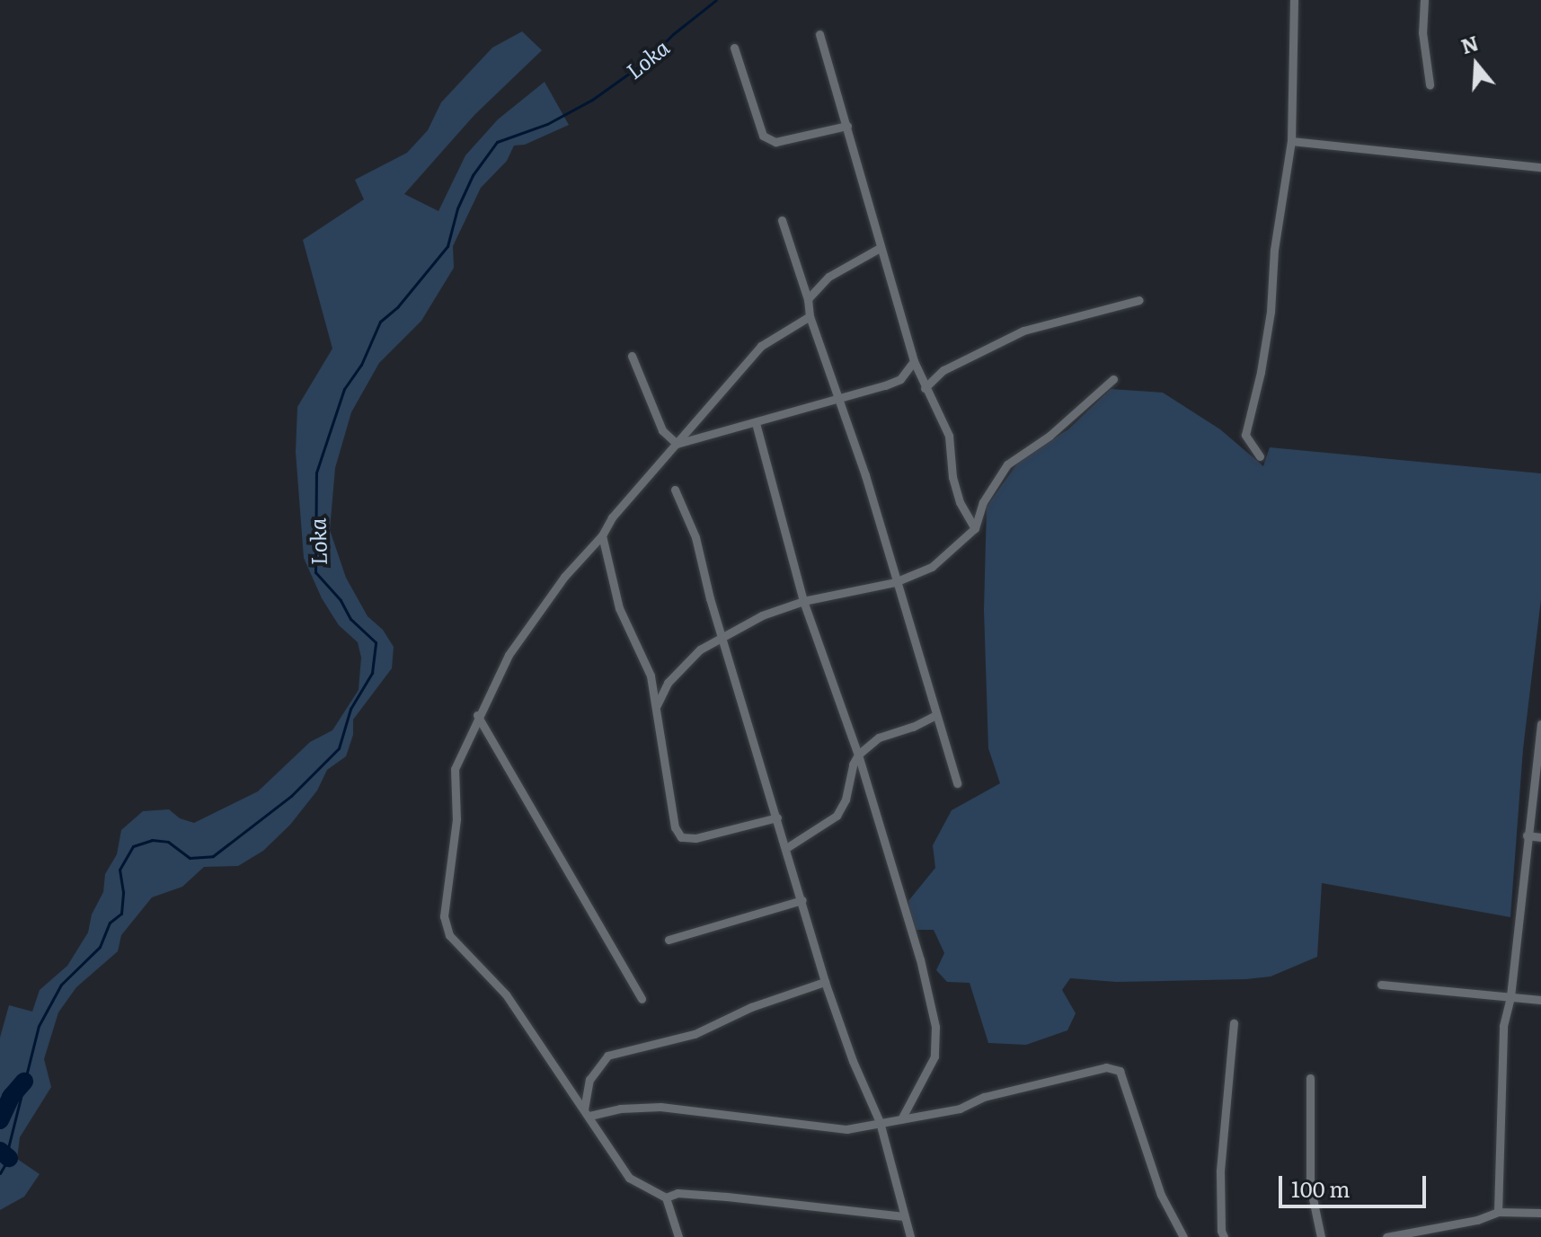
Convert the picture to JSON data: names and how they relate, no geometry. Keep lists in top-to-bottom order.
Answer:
{
  "water": ["Loka"],
  "scale_bar": "100 m",
  "north": "top"
}
